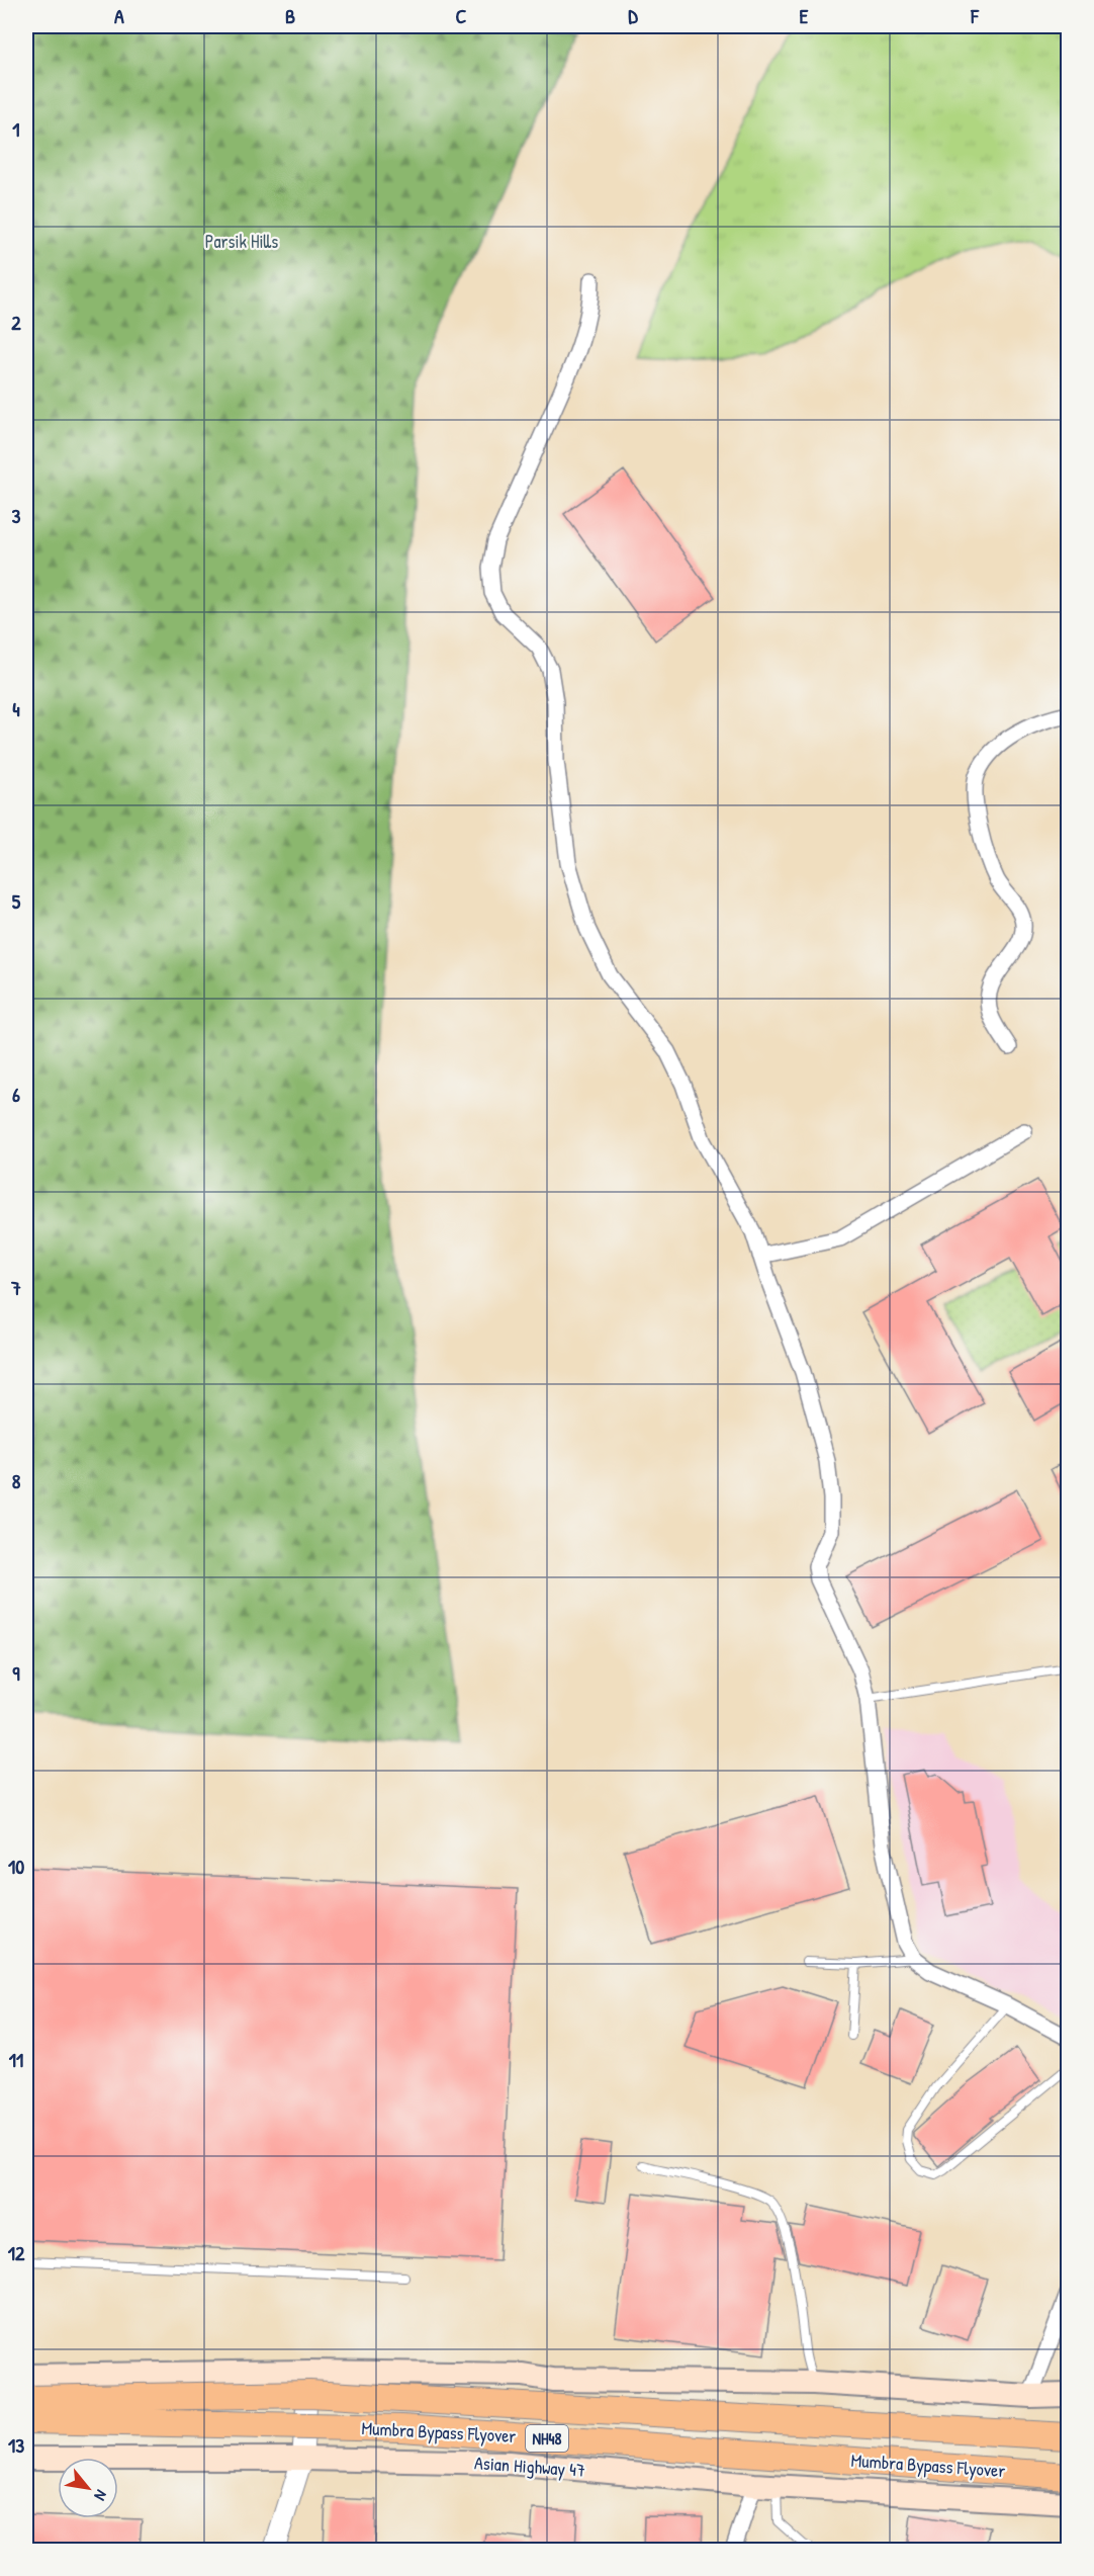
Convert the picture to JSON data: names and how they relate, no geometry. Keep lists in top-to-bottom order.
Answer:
{
  "streets": {
    "highway": ["Mumbra Bypass Flyover", "NH48"],
    "main road": ["Asian Highway 47"]
  },
  "parks": ["Parsik Hills"],
  "north": "bottom right",
  "grid": {
    "columns": [
      "A",
      "B",
      "C",
      "D",
      "E",
      "F"
    ],
    "rows": [
      "1",
      "2",
      "3",
      "4",
      "5",
      "6",
      "7",
      "8",
      "9",
      "10",
      "11",
      "12",
      "13"
    ]
  }
}
